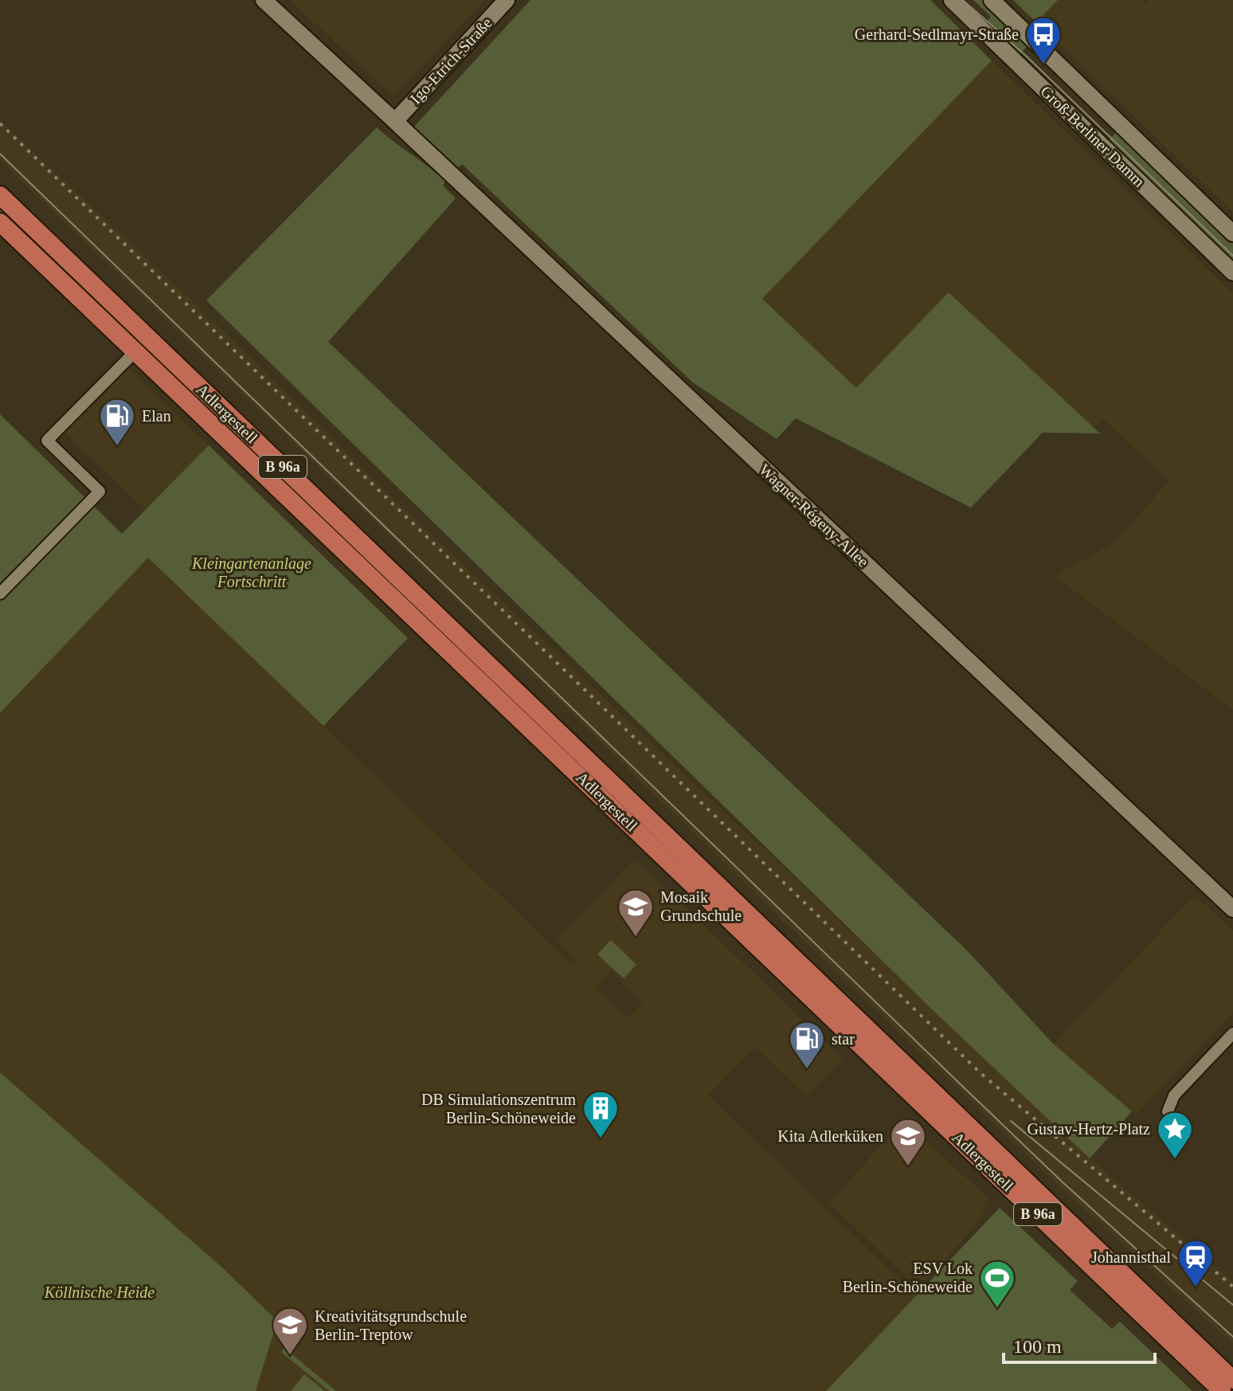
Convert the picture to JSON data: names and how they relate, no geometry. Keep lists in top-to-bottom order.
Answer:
{
  "streets": {
    "main road": ["Adlergestell", "B 96a"],
    "street": ["Igo-Etrich-Straße", "Groß-Berliner Damm", "Wagner-Régeny-Allee"]
  },
  "crossings": [
    ["Igo-Etrich-Straße", "Wagner-Régeny-Allee"]
  ],
  "parks": ["Kleingartenanlage Fortschritt", "Köllnische Heide"],
  "places": {
    "bus stop": ["Gerhard-Sedlmayr-Straße"],
    "fuel station": ["Elan", "star"],
    "school or university": ["Mosaik Grundschule", "Kita Adlerküken", "Kreativitätsgrundschule Berlin-Treptow"],
    "building": ["DB Simulationszentrum Berlin-Schöneweide"],
    "place": ["Gustav-Hertz-Platz"],
    "station": ["Johannisthal"],
    "sports": ["ESV Lok Berlin-Schöneweide"]
  },
  "scale_bar": "100 m"
}
